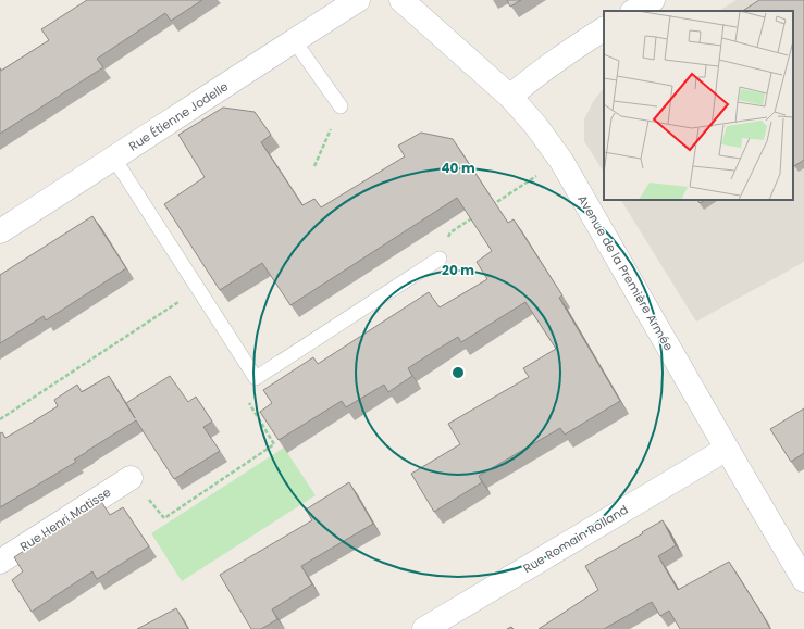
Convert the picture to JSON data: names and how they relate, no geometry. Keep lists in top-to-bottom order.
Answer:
{
  "streets": {
    "street": [
      "Rue Étienne Jodelle",
      "Avenue de la Première Armée",
      "Rue Henri Matisse",
      "Rue Romain Rolland"
    ]
  },
  "crossings": [
    ["Avenue de la Première Armée", "Rue Romain Rolland"]
  ],
  "rings": ["40 m", "20 m"]
}
